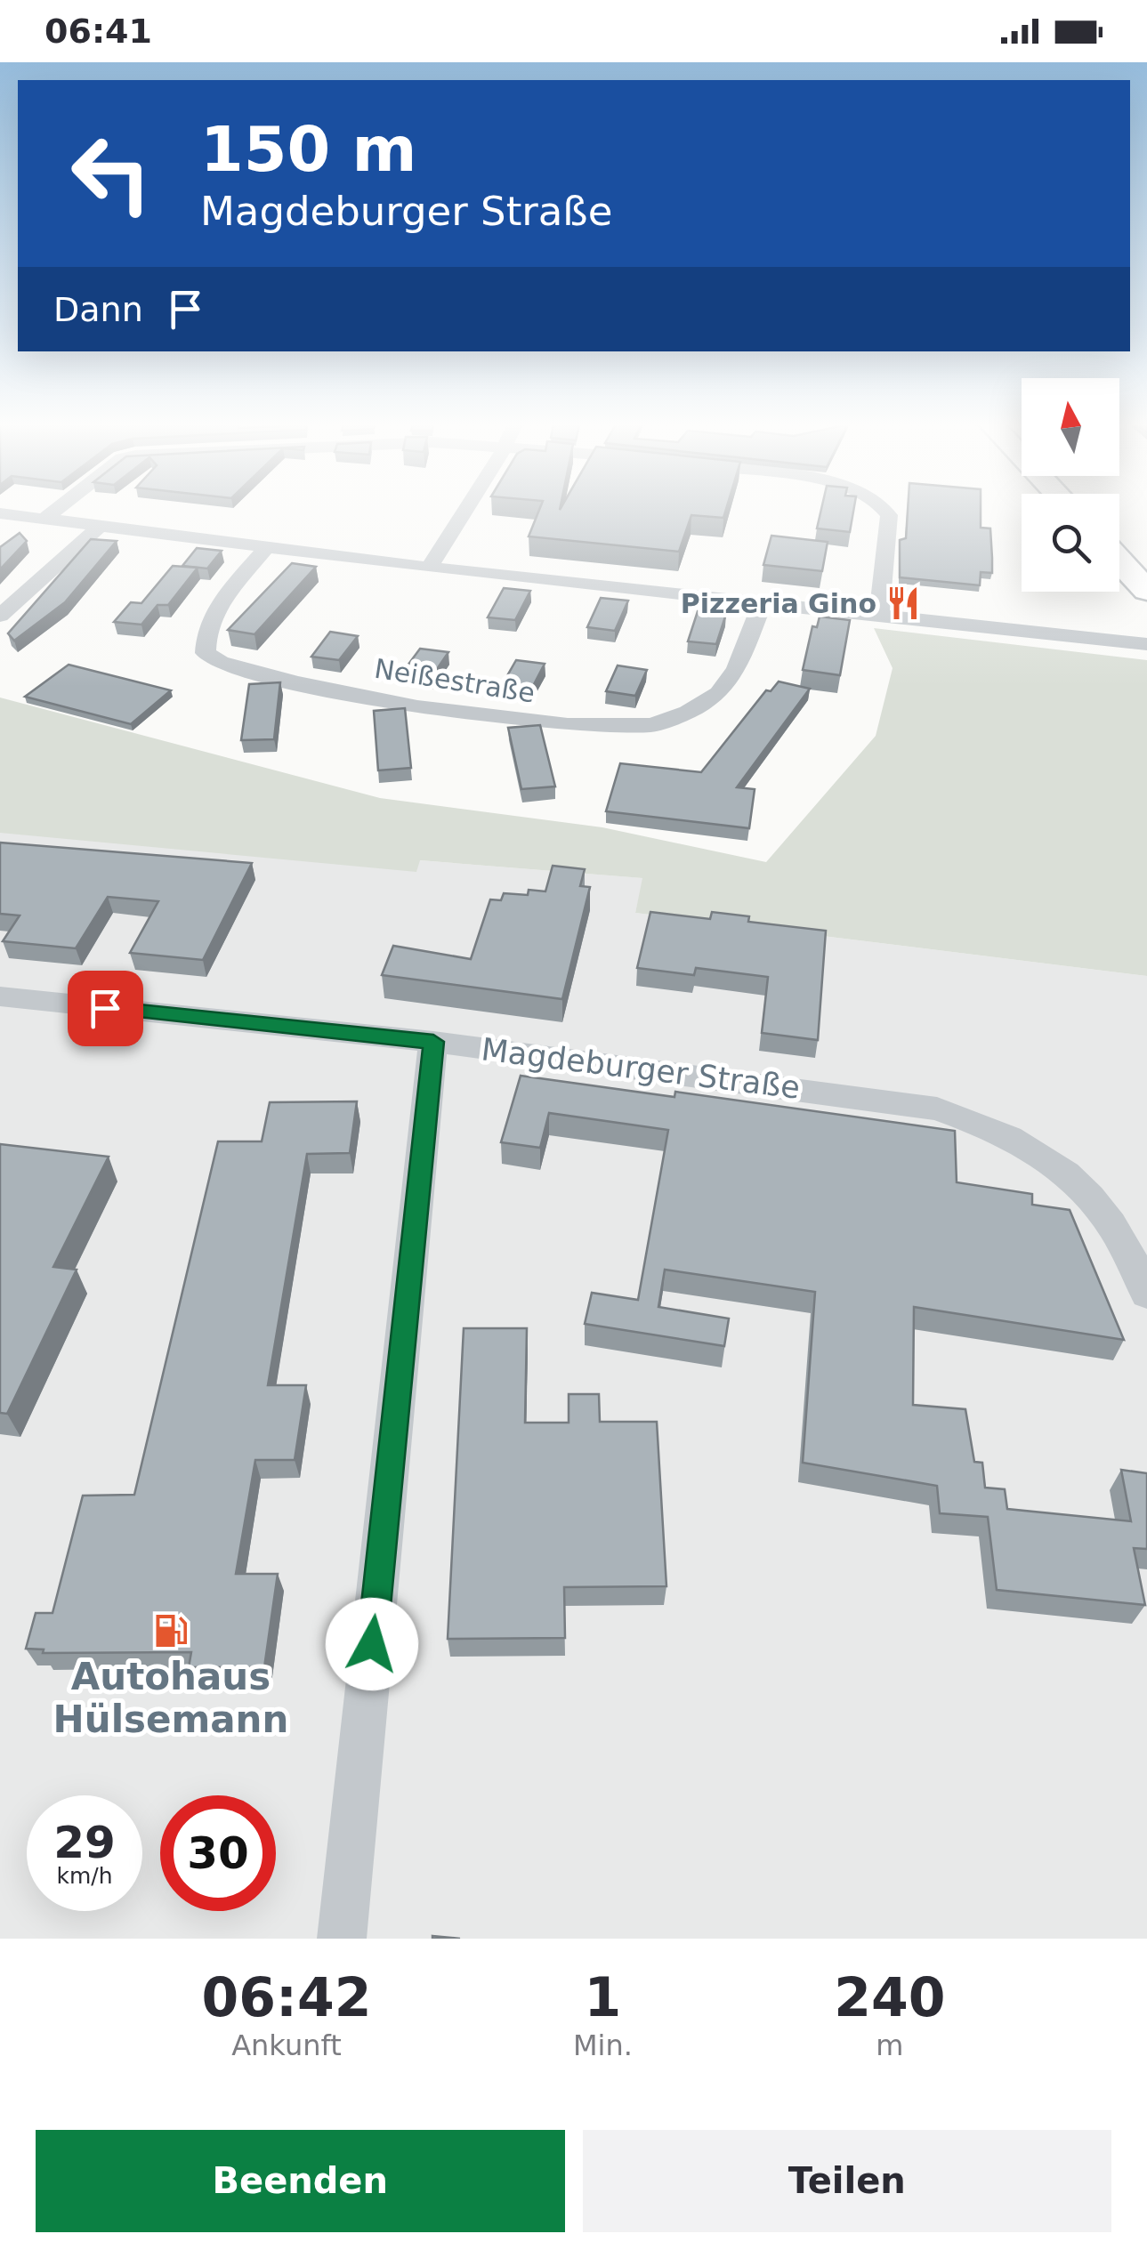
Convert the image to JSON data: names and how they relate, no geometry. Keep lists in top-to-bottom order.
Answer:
{
  "streets": {
    "street": ["Neißestraße", "Magdeburger Straße"]
  },
  "places": {
    "restaurant": ["Pizzeria Gino"],
    "fuel station": ["Autohaus Hülsemann"]
  },
  "north": "top",
  "page": {
    "status": "06:41",
    "turn": ["150 m", "Magdeburger Straße"],
    "then": "Dann",
    "speed": "29 km/h",
    "limit": "30",
    "eta": [
      "06:42",
      "Ankunft",
      "1",
      "Min.",
      "240",
      "m"
    ],
    "buttons": ["Beenden", "Teilen"]
  }
}
